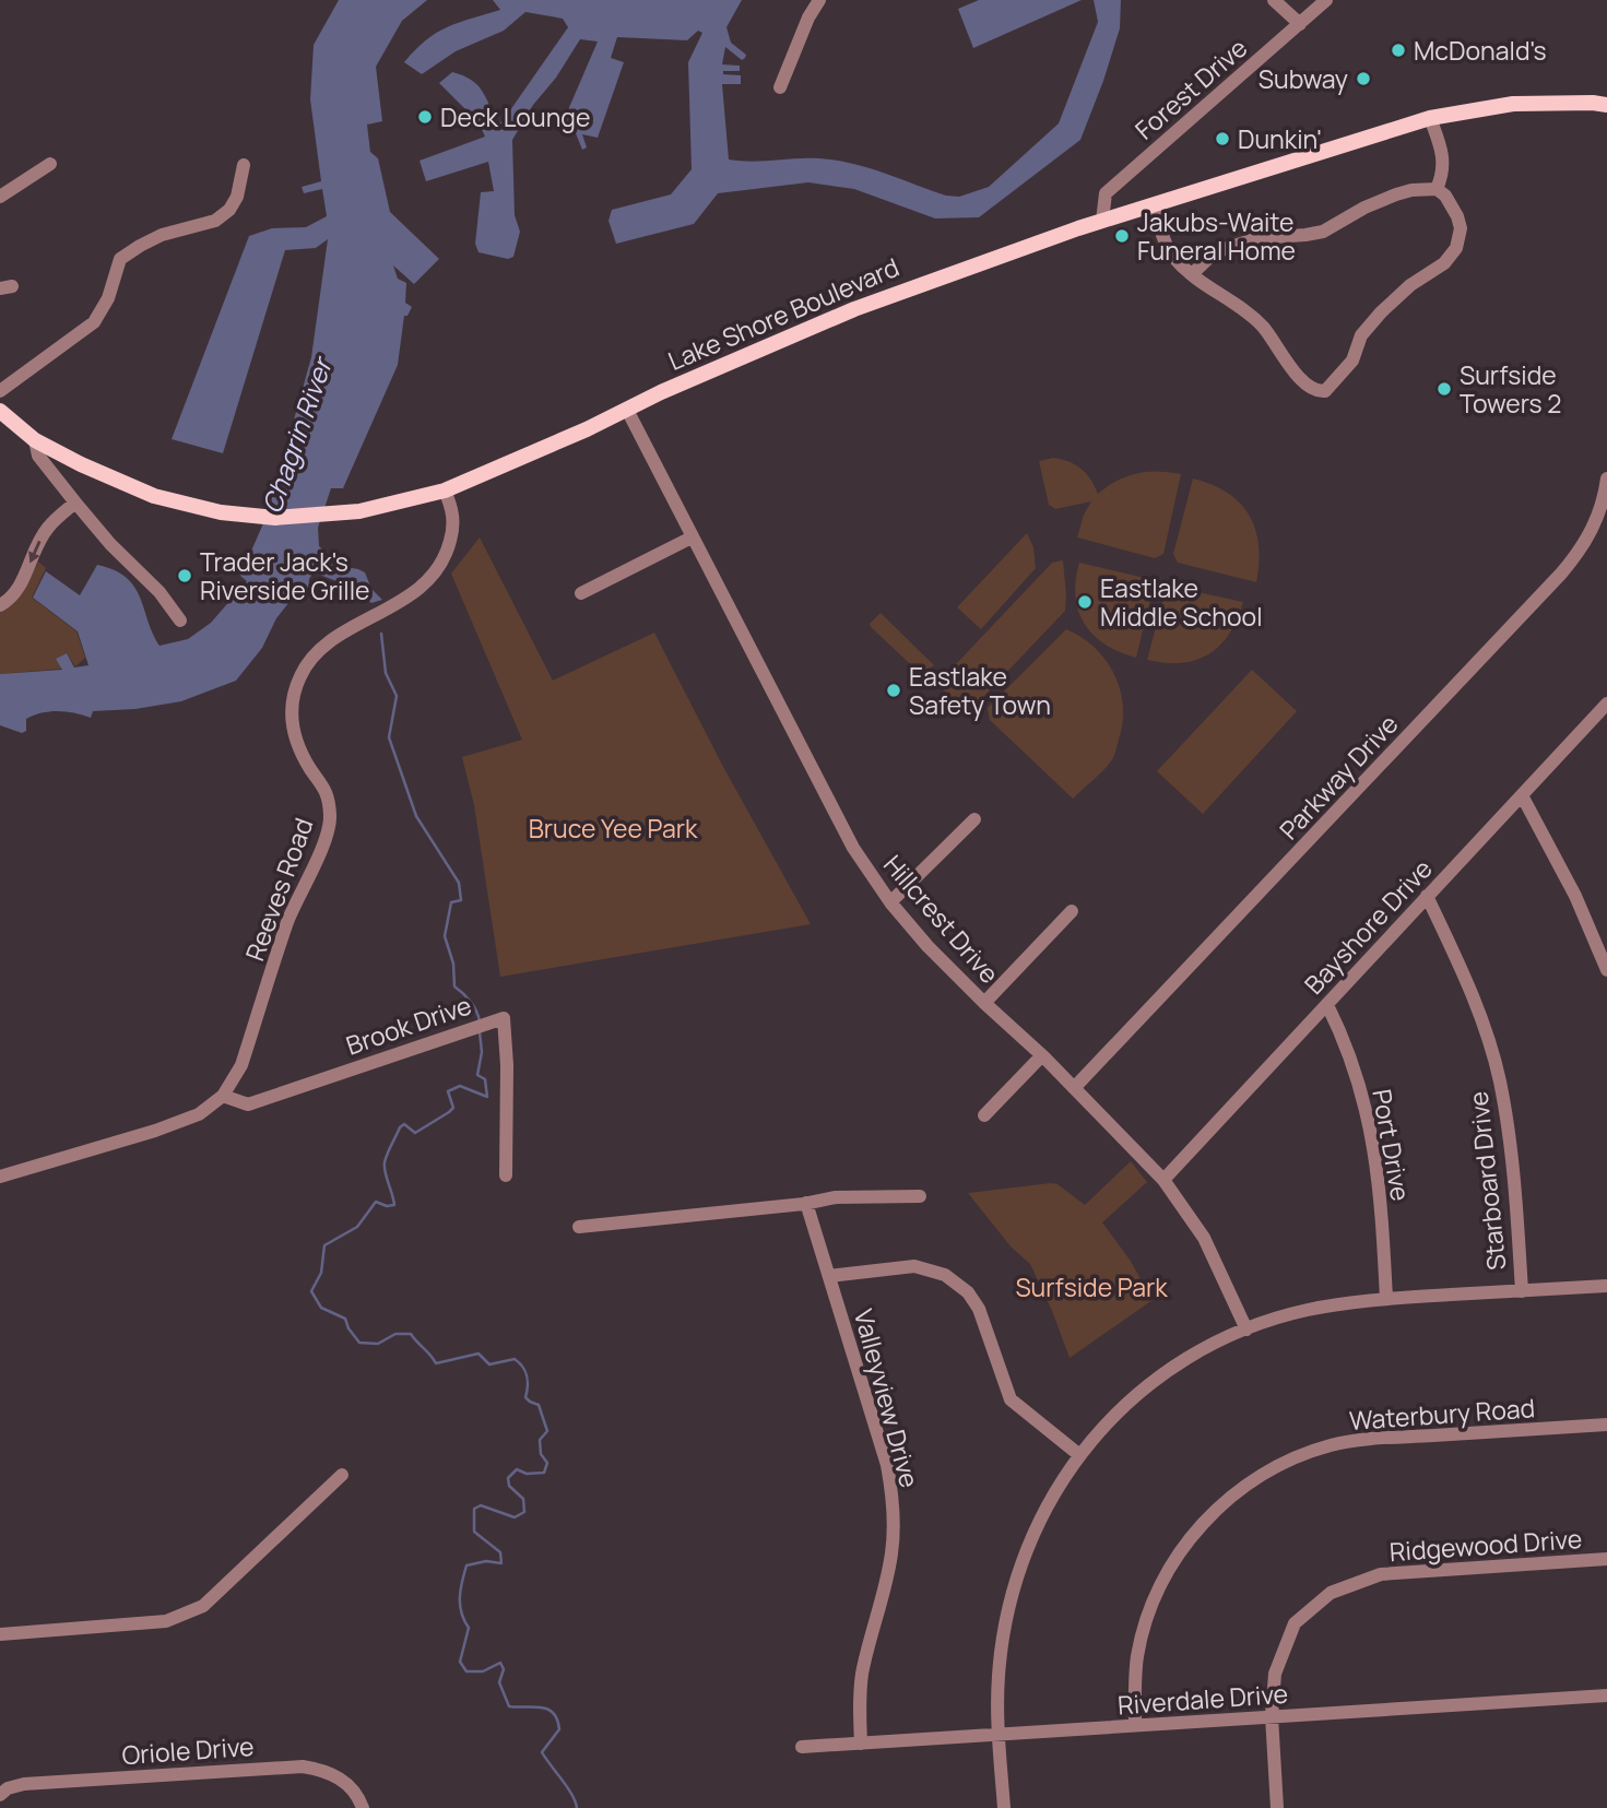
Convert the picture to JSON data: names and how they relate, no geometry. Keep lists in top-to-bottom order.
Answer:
{
  "streets": {
    "main road": ["Lake Shore Boulevard"],
    "street": [
      "Forest Drive",
      "Parkway Drive",
      "Reeves Road",
      "Hillcrest Drive",
      "Bayshore Drive",
      "Brook Drive",
      "Port Drive",
      "Starboard Drive",
      "Valleyview Drive",
      "Waterbury Road",
      "Ridgewood Drive",
      "Riverdale Drive",
      "Oriole Drive"
    ]
  },
  "crossings": [
    ["Forest Drive", "Lake Shore Boulevard"],
    ["Lake Shore Boulevard", "Reeves Road"],
    ["Lake Shore Boulevard", "Hillcrest Drive"],
    ["Parkway Drive", "Hillcrest Drive"],
    ["Reeves Road", "Brook Drive"],
    ["Hillcrest Drive", "Bayshore Drive"],
    ["Bayshore Drive", "Port Drive"],
    ["Bayshore Drive", "Starboard Drive"],
    ["Valleyview Drive", "Riverdale Drive"],
    ["Waterbury Road", "Riverdale Drive"],
    ["Ridgewood Drive", "Riverdale Drive"]
  ],
  "water": ["Chagrin River"],
  "parks": ["Bruce Yee Park", "Surfside Park"],
  "places": [
    "McDonald's",
    "Subway",
    "Deck Lounge",
    "Dunkin'",
    "Jakubs-Waite Funeral Home",
    "Surfside Towers 2",
    "Trader Jack's Riverside Grille",
    "Eastlake Middle School",
    "Eastlake Safety Town"
  ]
}
